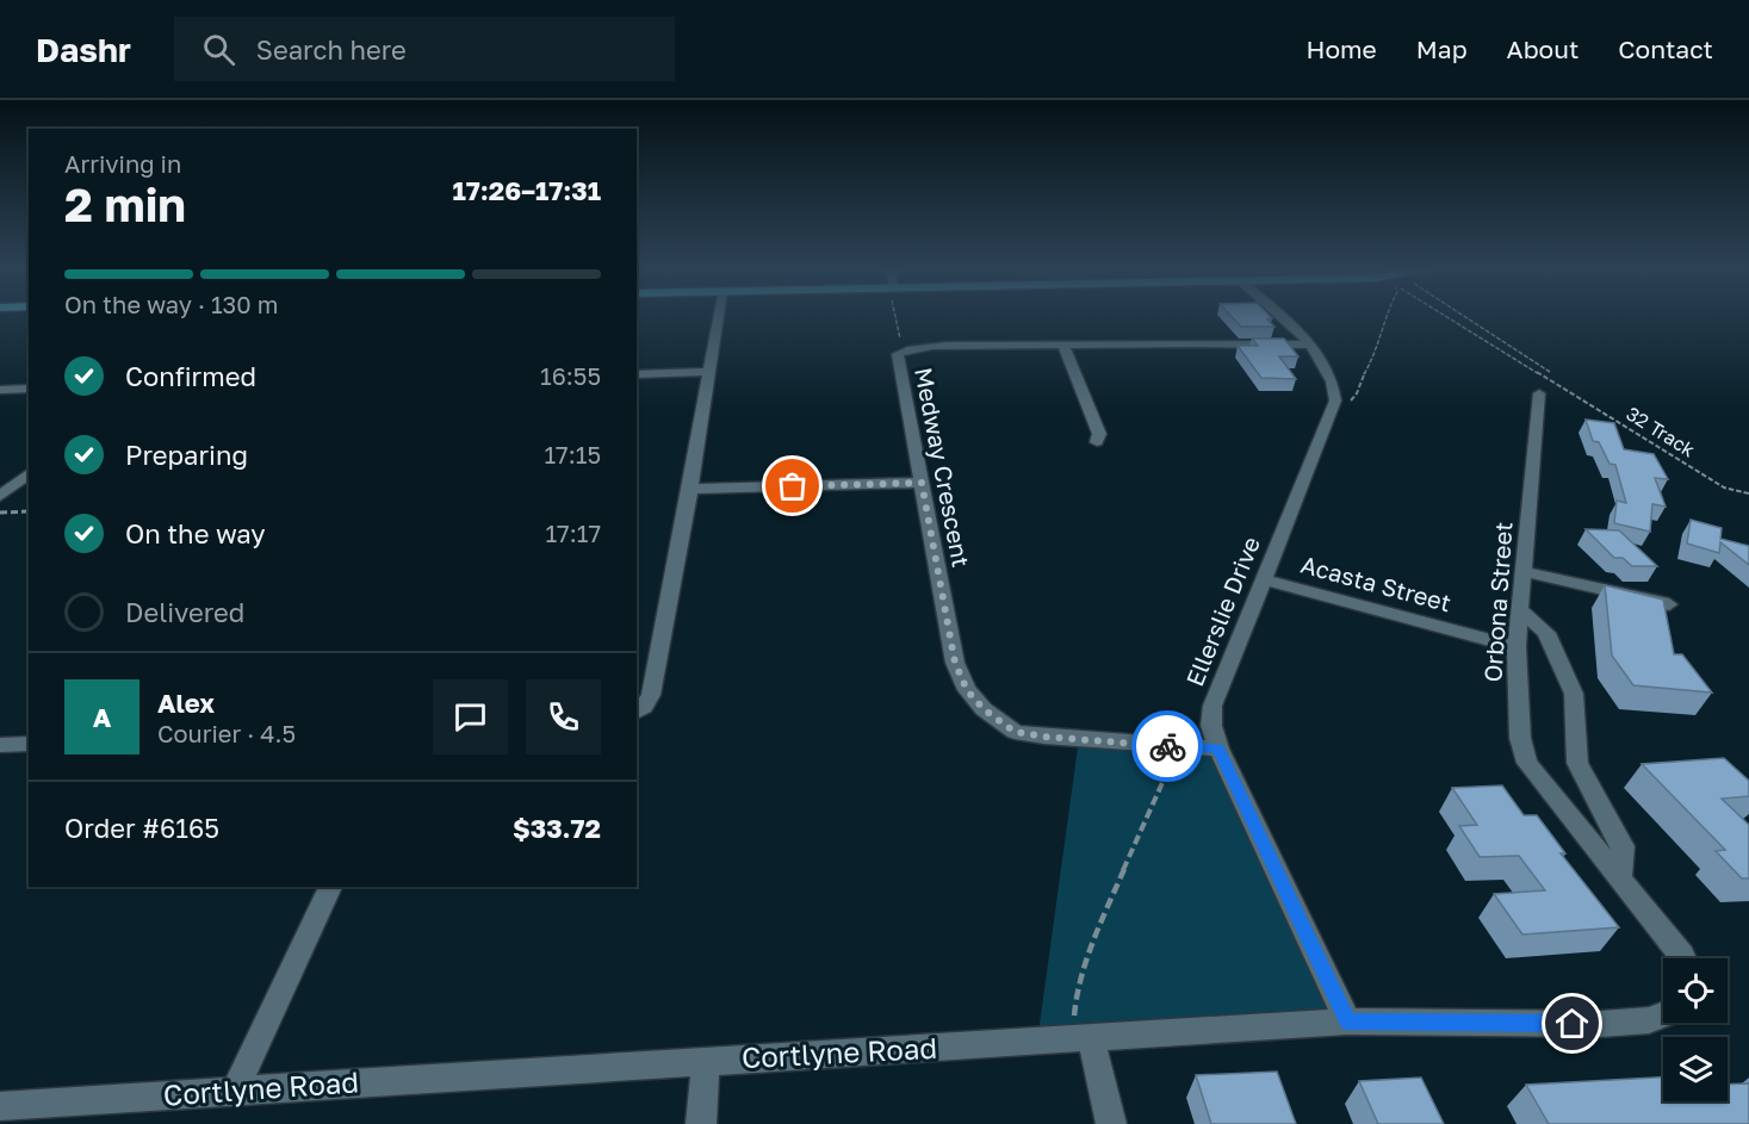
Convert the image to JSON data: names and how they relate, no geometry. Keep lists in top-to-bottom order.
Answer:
{
  "streets": {
    "street": [
      "Medway Crescent",
      "Acasta Street",
      "Orbona Street",
      "Ellerslie Drive",
      "Cortlyne Road"
    ],
    "path": ["32 Track"]
  },
  "crossings": [
    ["32 Track", "Ellerslie Drive"],
    ["Medway Crescent", "Ellerslie Drive"],
    ["Acasta Street", "Orbona Street"],
    ["Acasta Street", "Ellerslie Drive"],
    ["Ellerslie Drive", "Cortlyne Road"]
  ],
  "page": {
    "header": "Dashr",
    "search": "Search here",
    "nav": [
      "Home",
      "Map",
      "About",
      "Contact"
    ],
    "heading": ["2 min", "Arriving in", "17:26–17:31"],
    "panel": [
      "Alex",
      "Courier · 4.5",
      "Order #6165",
      "$33.72"
    ],
    "bar": "On the way · 130 m",
    "list": [
      ["Confirmed", "16:55"],
      ["Preparing", "17:15"],
      ["On the way", "17:17"],
      "Delivered"
    ],
    "round": "A"
  }
}
